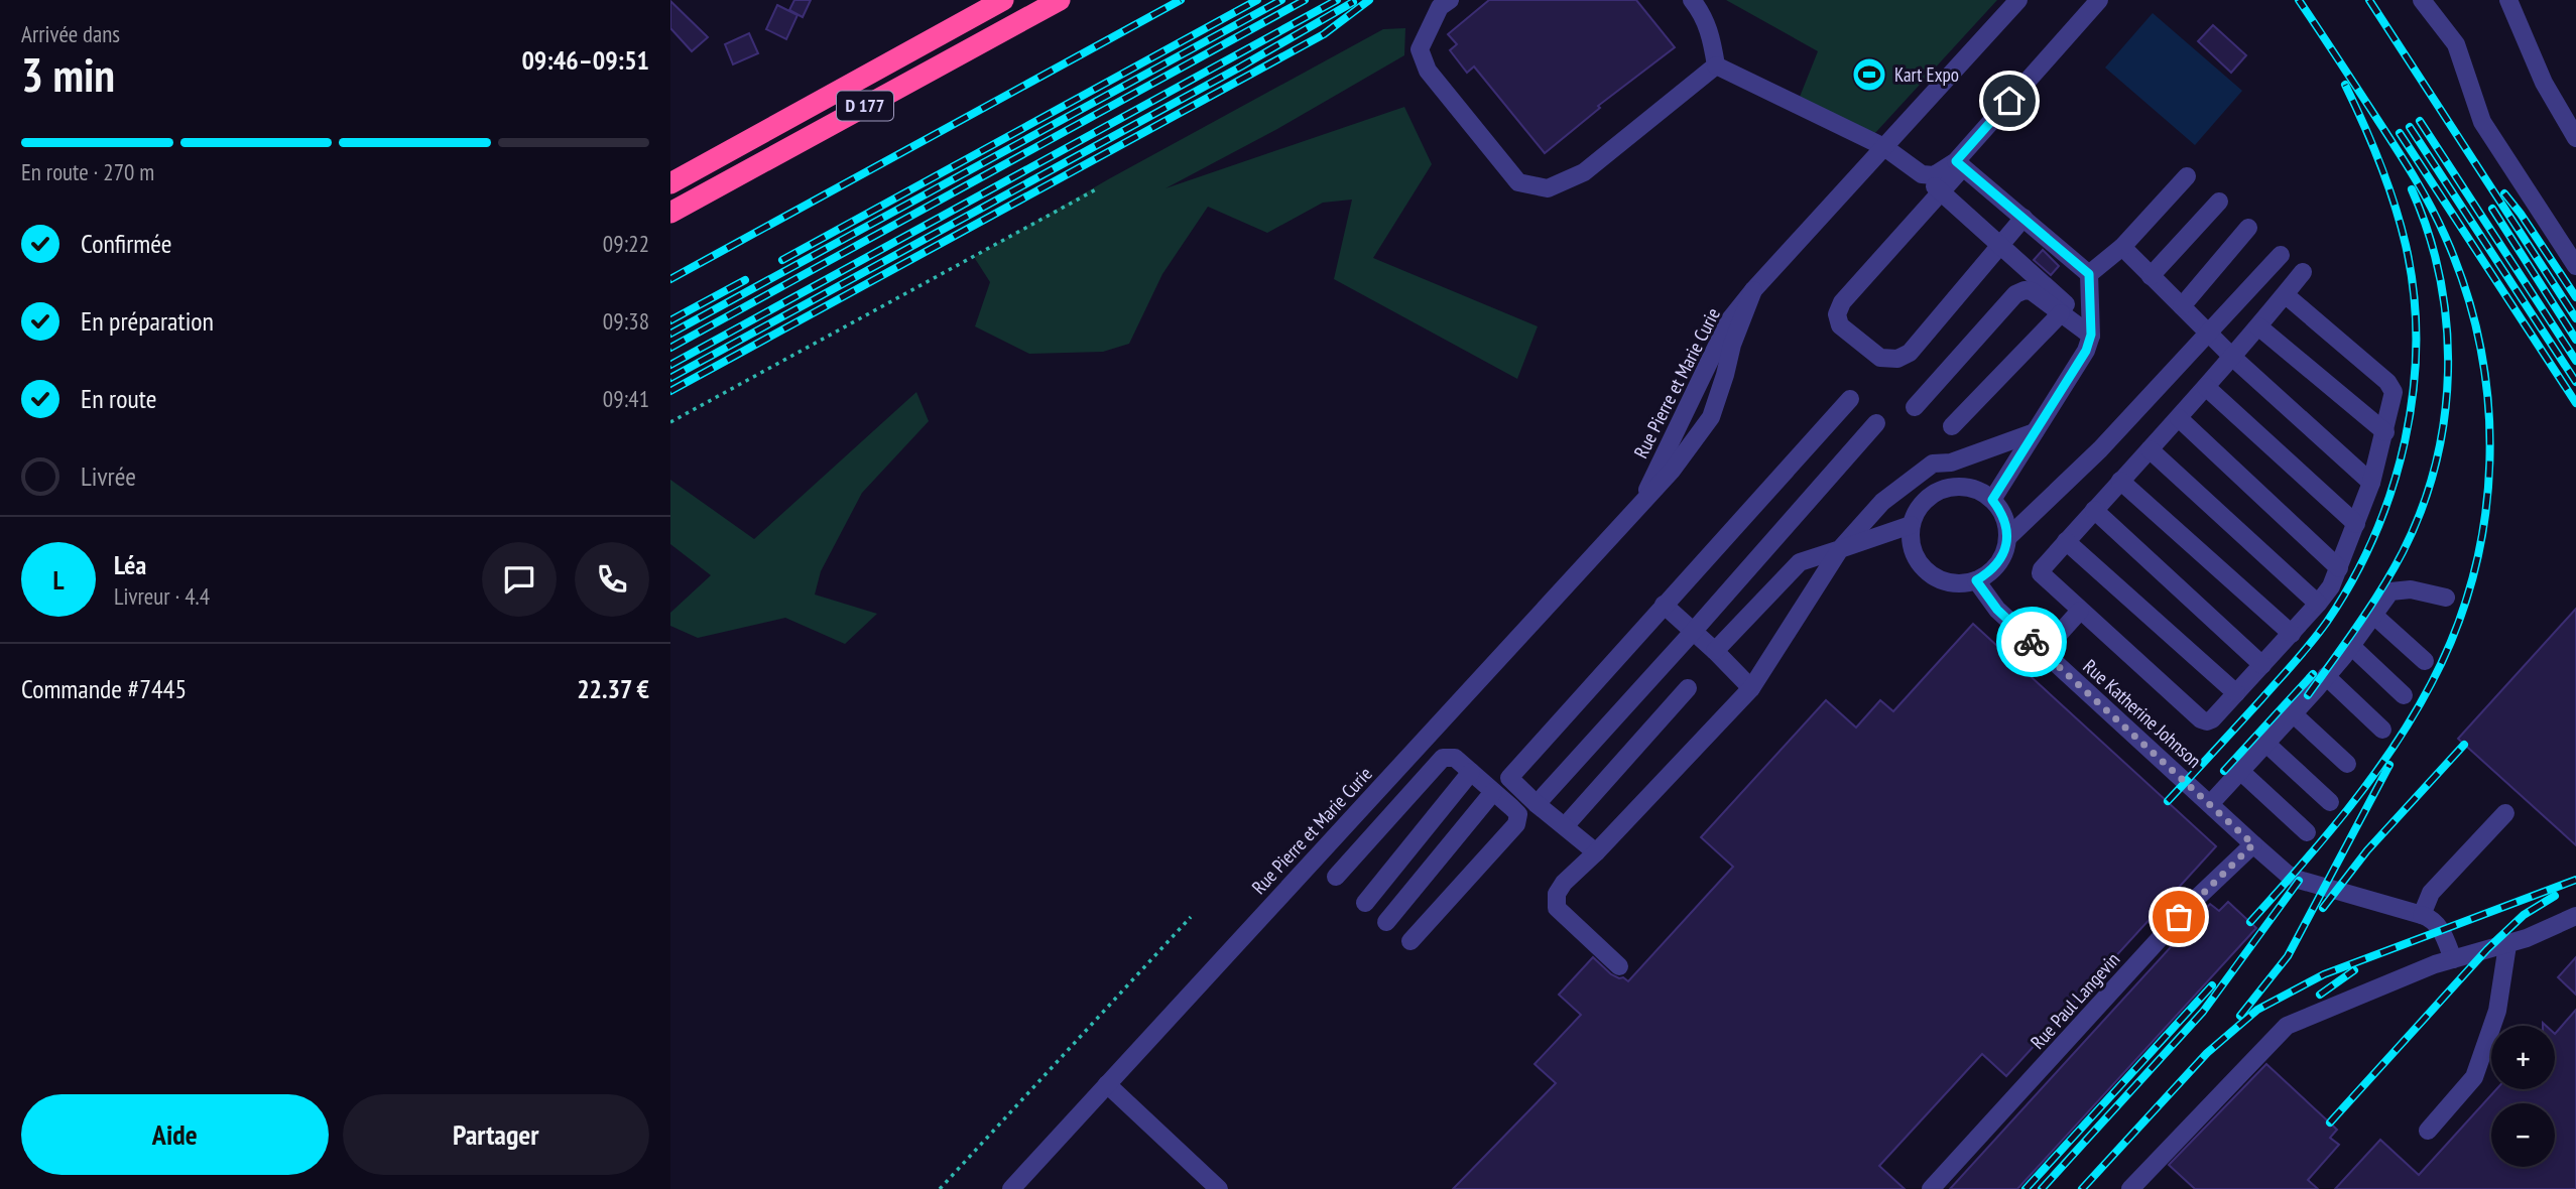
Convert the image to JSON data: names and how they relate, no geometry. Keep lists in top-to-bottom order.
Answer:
{
  "streets": {
    "highway": ["D 177"],
    "street": ["Rue Pierre et Marie Curie", "Rue Katherine Johnson", "Rue Paul Langevin"]
  },
  "crossings": [
    ["Rue Katherine Johnson", "Rue Paul Langevin"]
  ],
  "places": {
    "sports": ["Kart Expo"]
  },
  "page": {
    "heading": ["3 min", "Arrivée dans", "09:46–09:51"],
    "panel": [
      "Léa",
      "Livreur · 4.4",
      "Commande #7445",
      "22.37 €"
    ],
    "bar": "En route · 270 m",
    "list": [
      ["Confirmée", "09:22"],
      ["En préparation", "09:38"],
      ["En route", "09:41"],
      "Livrée"
    ],
    "round": "L",
    "map_buttons": ["+", "−"],
    "buttons": ["Aide", "Partager"]
  }
}
